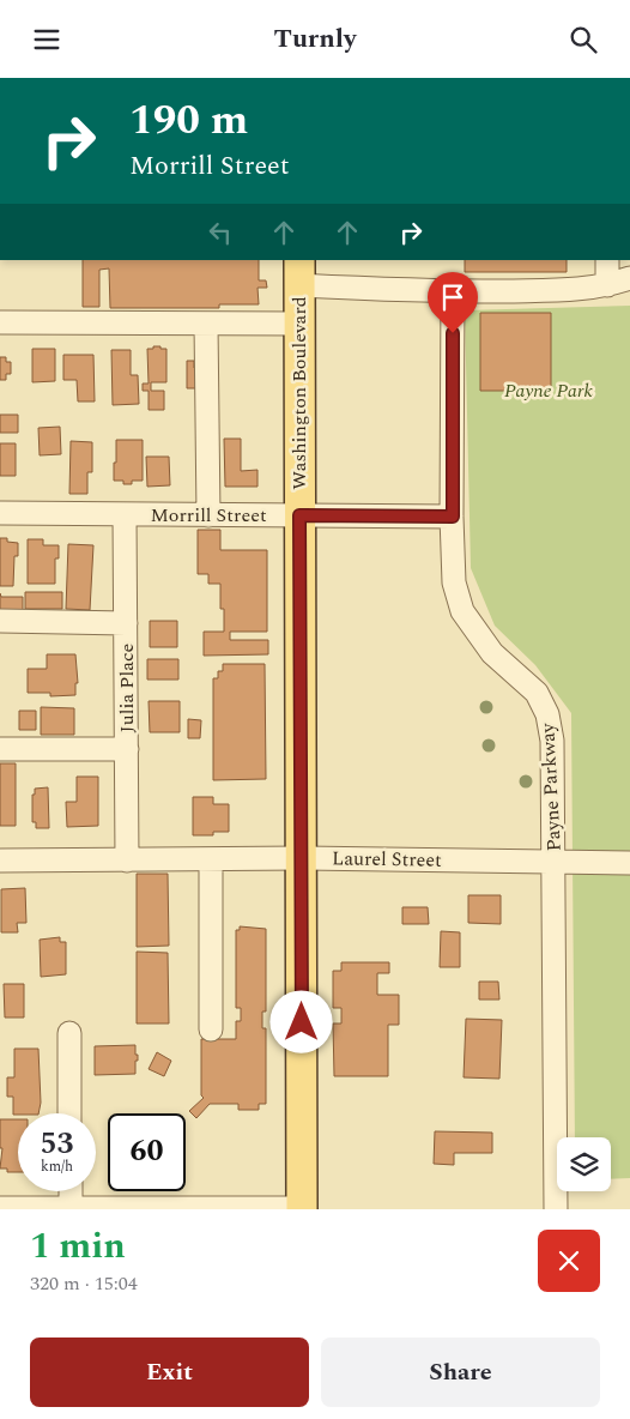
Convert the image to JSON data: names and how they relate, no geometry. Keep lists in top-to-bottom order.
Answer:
{
  "streets": {
    "main road": ["Washington Boulevard"],
    "street": [
      "Morrill Street",
      "Julia Place",
      "Payne Parkway",
      "Laurel Street"
    ]
  },
  "crossings": [
    ["Washington Boulevard", "Morrill Street"],
    ["Washington Boulevard", "Laurel Street"],
    ["Morrill Street", "Julia Place"],
    ["Morrill Street", "Payne Parkway"],
    ["Julia Place", "Laurel Street"],
    ["Payne Parkway", "Laurel Street"]
  ],
  "parks": ["Payne Park"],
  "page": {
    "header": "Turnly",
    "turn": ["190 m", "Morrill Street"],
    "speed": "53 km/h",
    "limit": "60",
    "heading": ["1 min", "320 m · 15:04"],
    "buttons": ["Exit", "Share"]
  }
}
